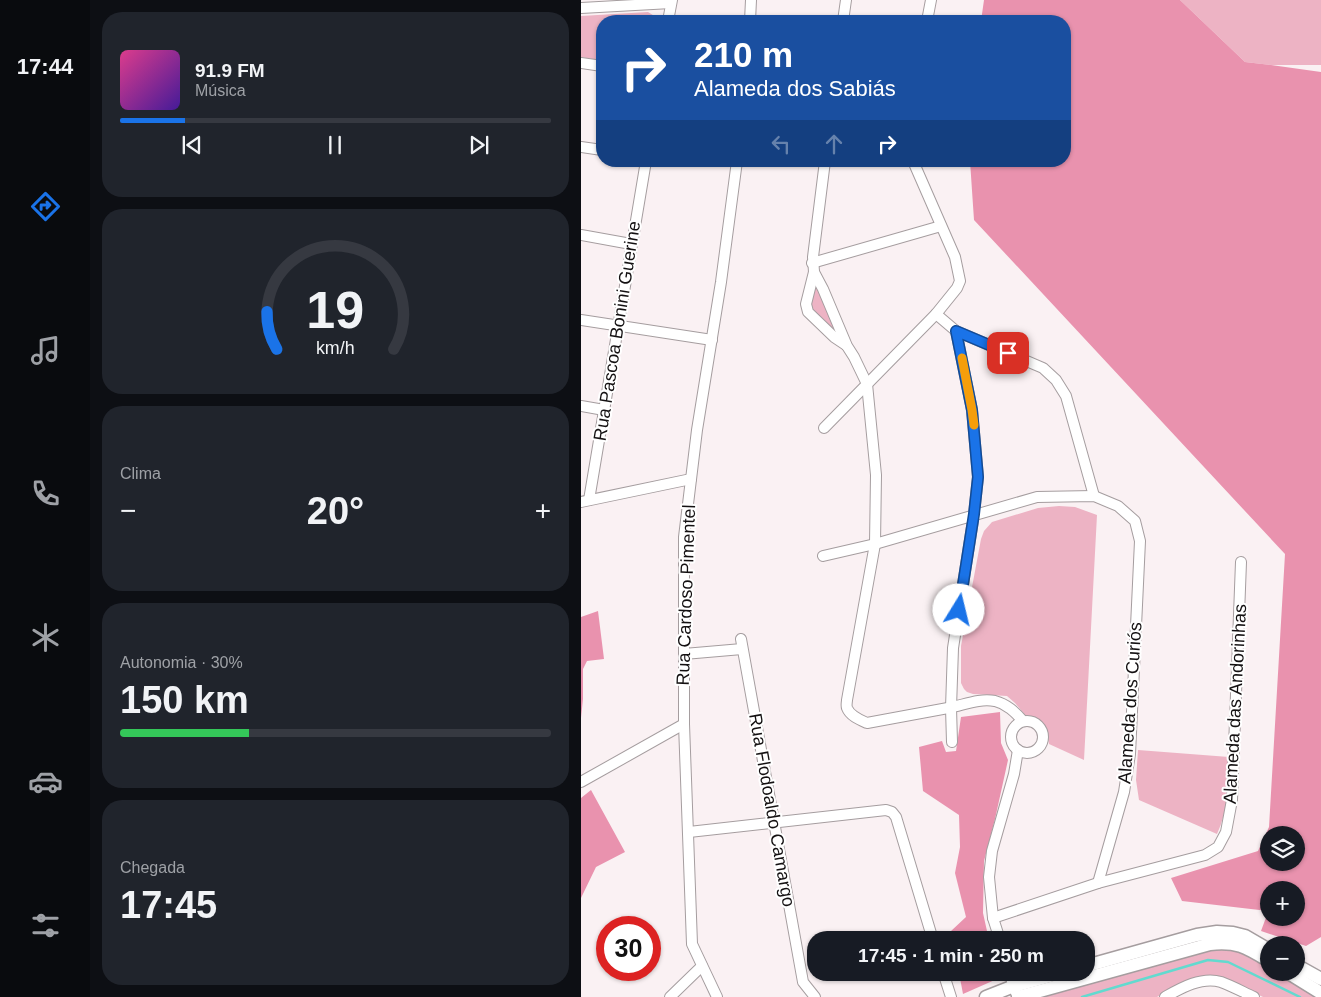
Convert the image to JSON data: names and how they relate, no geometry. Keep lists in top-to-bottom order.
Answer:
{
  "streets": {
    "street": [
      "Rua Pascoa Bonini Guerine",
      "Rua Cardoso Pimentel",
      "Alameda dos Curiós",
      "Alameda das Andorinhas",
      "Rua Flodoaldo Camargo"
    ]
  },
  "crossings": [
    ["Rua Cardoso Pimentel", "Rua Flodoaldo Camargo"],
    ["Alameda dos Curiós", "Alameda das Andorinhas"]
  ],
  "page": {
    "tabs": "17:44",
    "turn": ["210 m", "Alameda dos Sabiás"],
    "song": ["91.9 FM", "Música"],
    "tile": [
      "Clima",
      ["Autonomia · 30%", "150 km"],
      ["Chegada", "17:45"]
    ],
    "heat": ["−", "20°", "+"],
    "map_buttons": ["+", "−"],
    "limit": "30",
    "trip": "17:45 · 1 min · 250 m",
    "gauge": ["19", "km/h"]
  }
}
